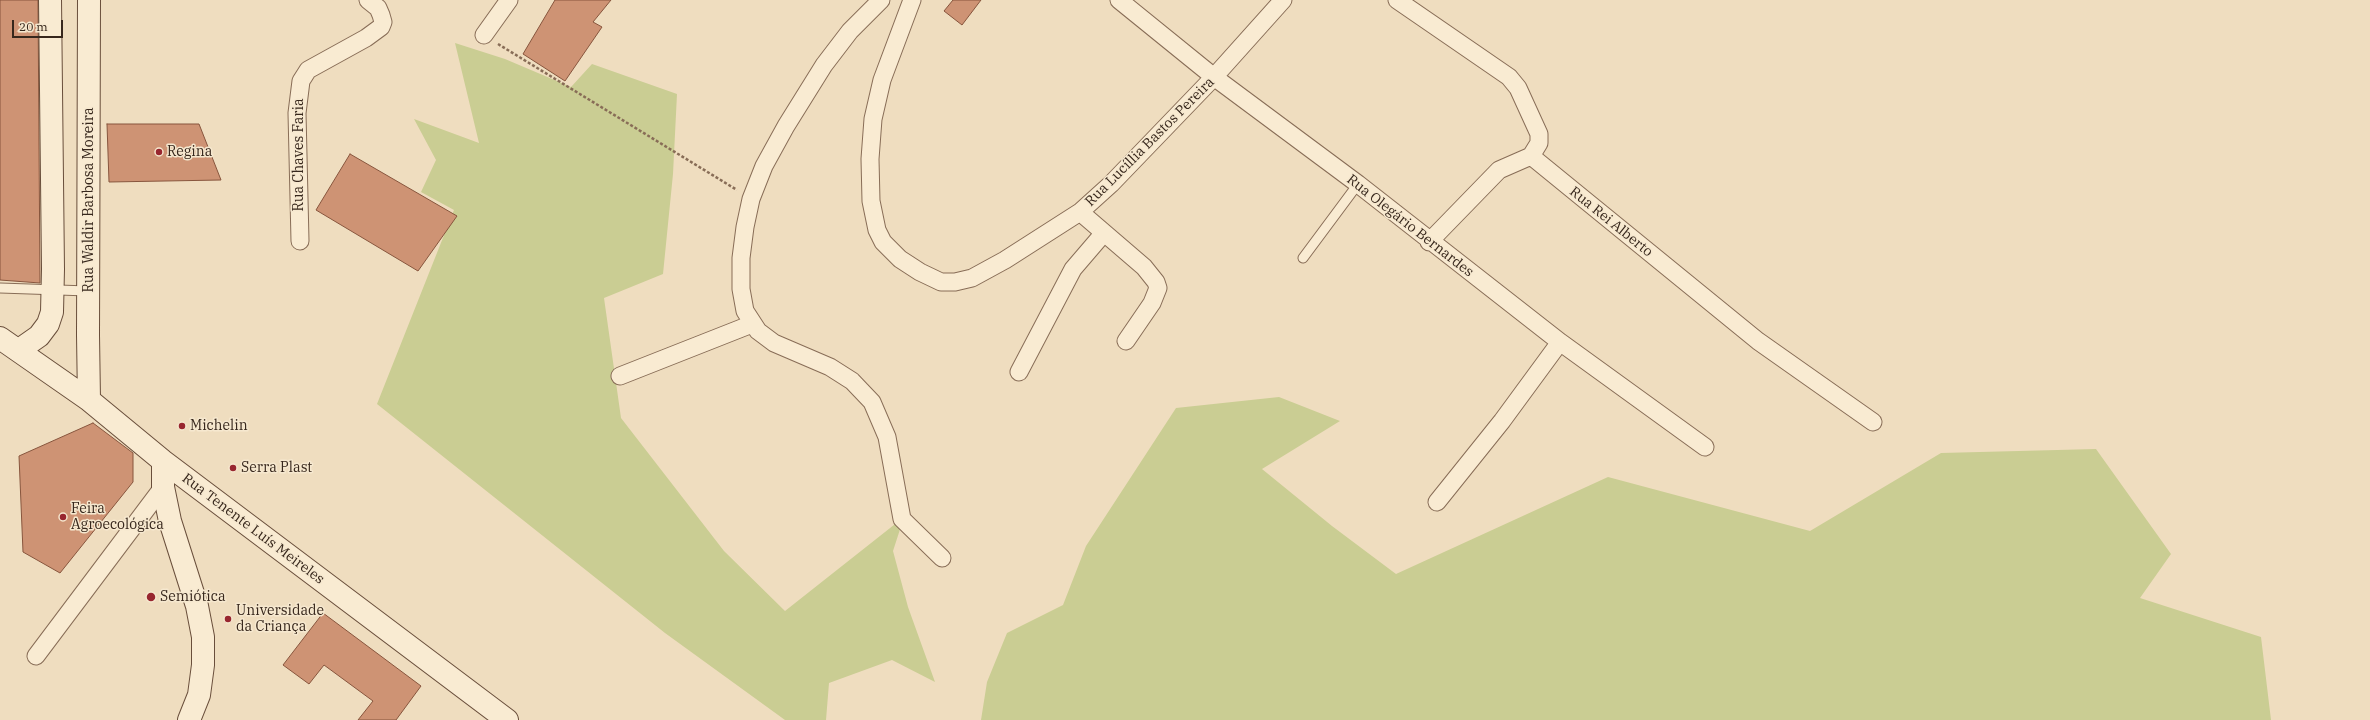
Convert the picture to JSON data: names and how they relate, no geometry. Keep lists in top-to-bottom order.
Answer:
{
  "streets": {
    "main road": ["Rua Waldir Barbosa Moreira", "Rua Tenente Luís Meireles"],
    "street": [
      "Rua Lucíllia Bastos Pereira",
      "Rua Chaves Faria",
      "Rua Rei Alberto",
      "Rua Olegário Bernardes"
    ]
  },
  "crossings": [
    ["Rua Lucíllia Bastos Pereira", "Rua Olegário Bernardes"],
    ["Rua Waldir Barbosa Moreira", "Rua Tenente Luís Meireles"]
  ],
  "places": [
    "Regina",
    "Michelin",
    "Serra Plast",
    "Feira Agroecológica",
    "Semiótica",
    "Universidade da Criança"
  ],
  "scale_bar": "20 m"
}
